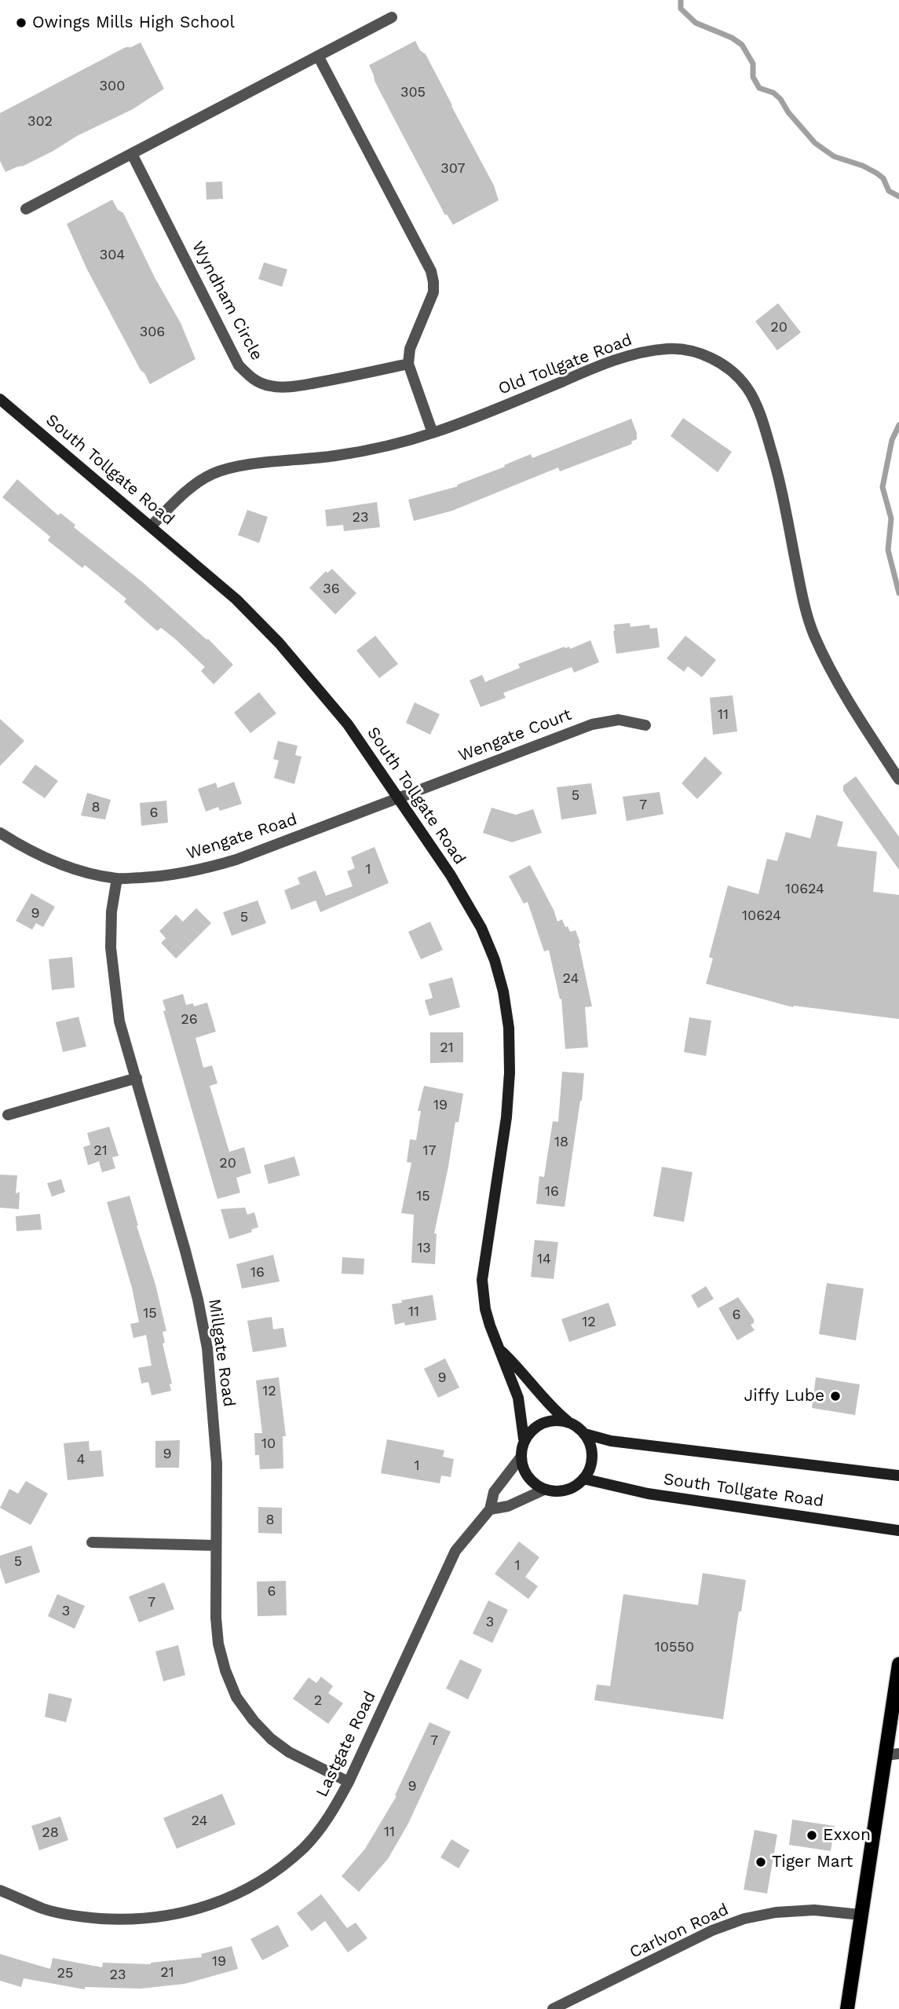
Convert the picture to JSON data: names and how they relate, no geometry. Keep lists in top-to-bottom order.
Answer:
{
  "streets": {
    "street": [
      "Wyndham Circle",
      "Old Tollgate Road",
      "South Tollgate Road",
      "Wengate Court",
      "Wengate Road",
      "Millgate Road",
      "Lastgate Road",
      "Carlvon Road"
    ]
  },
  "crossings": [
    ["Old Tollgate Road", "South Tollgate Road"],
    ["South Tollgate Road", "Wengate Court"],
    ["South Tollgate Road", "Wengate Road"],
    ["South Tollgate Road", "Lastgate Road"],
    ["Wengate Court", "Wengate Road"],
    ["Wengate Road", "Millgate Road"],
    ["Millgate Road", "Lastgate Road"]
  ],
  "places": [
    "Owings Mills High School",
    "Jiffy Lube",
    "Exxon",
    "Tiger Mart"
  ],
  "house_numbers": [
    "300",
    "305",
    "302",
    "307",
    "304",
    "20",
    "306",
    "23",
    "36",
    "11",
    "5",
    "7",
    "8",
    "6",
    "1",
    "10624",
    "9",
    "10624",
    "5",
    "24",
    "26",
    "21",
    "19",
    "18",
    "21",
    "17",
    "20",
    "16",
    "15",
    "13",
    "14",
    "16",
    "11",
    "15",
    "6",
    "12",
    "9",
    "12",
    "10",
    "9",
    "4",
    "1",
    "8",
    "5",
    "1",
    "6",
    "7",
    "3",
    "3",
    "10550",
    "2",
    "7",
    "9",
    "24",
    "11",
    "28",
    "19",
    "21",
    "25",
    "23"
  ]
}
